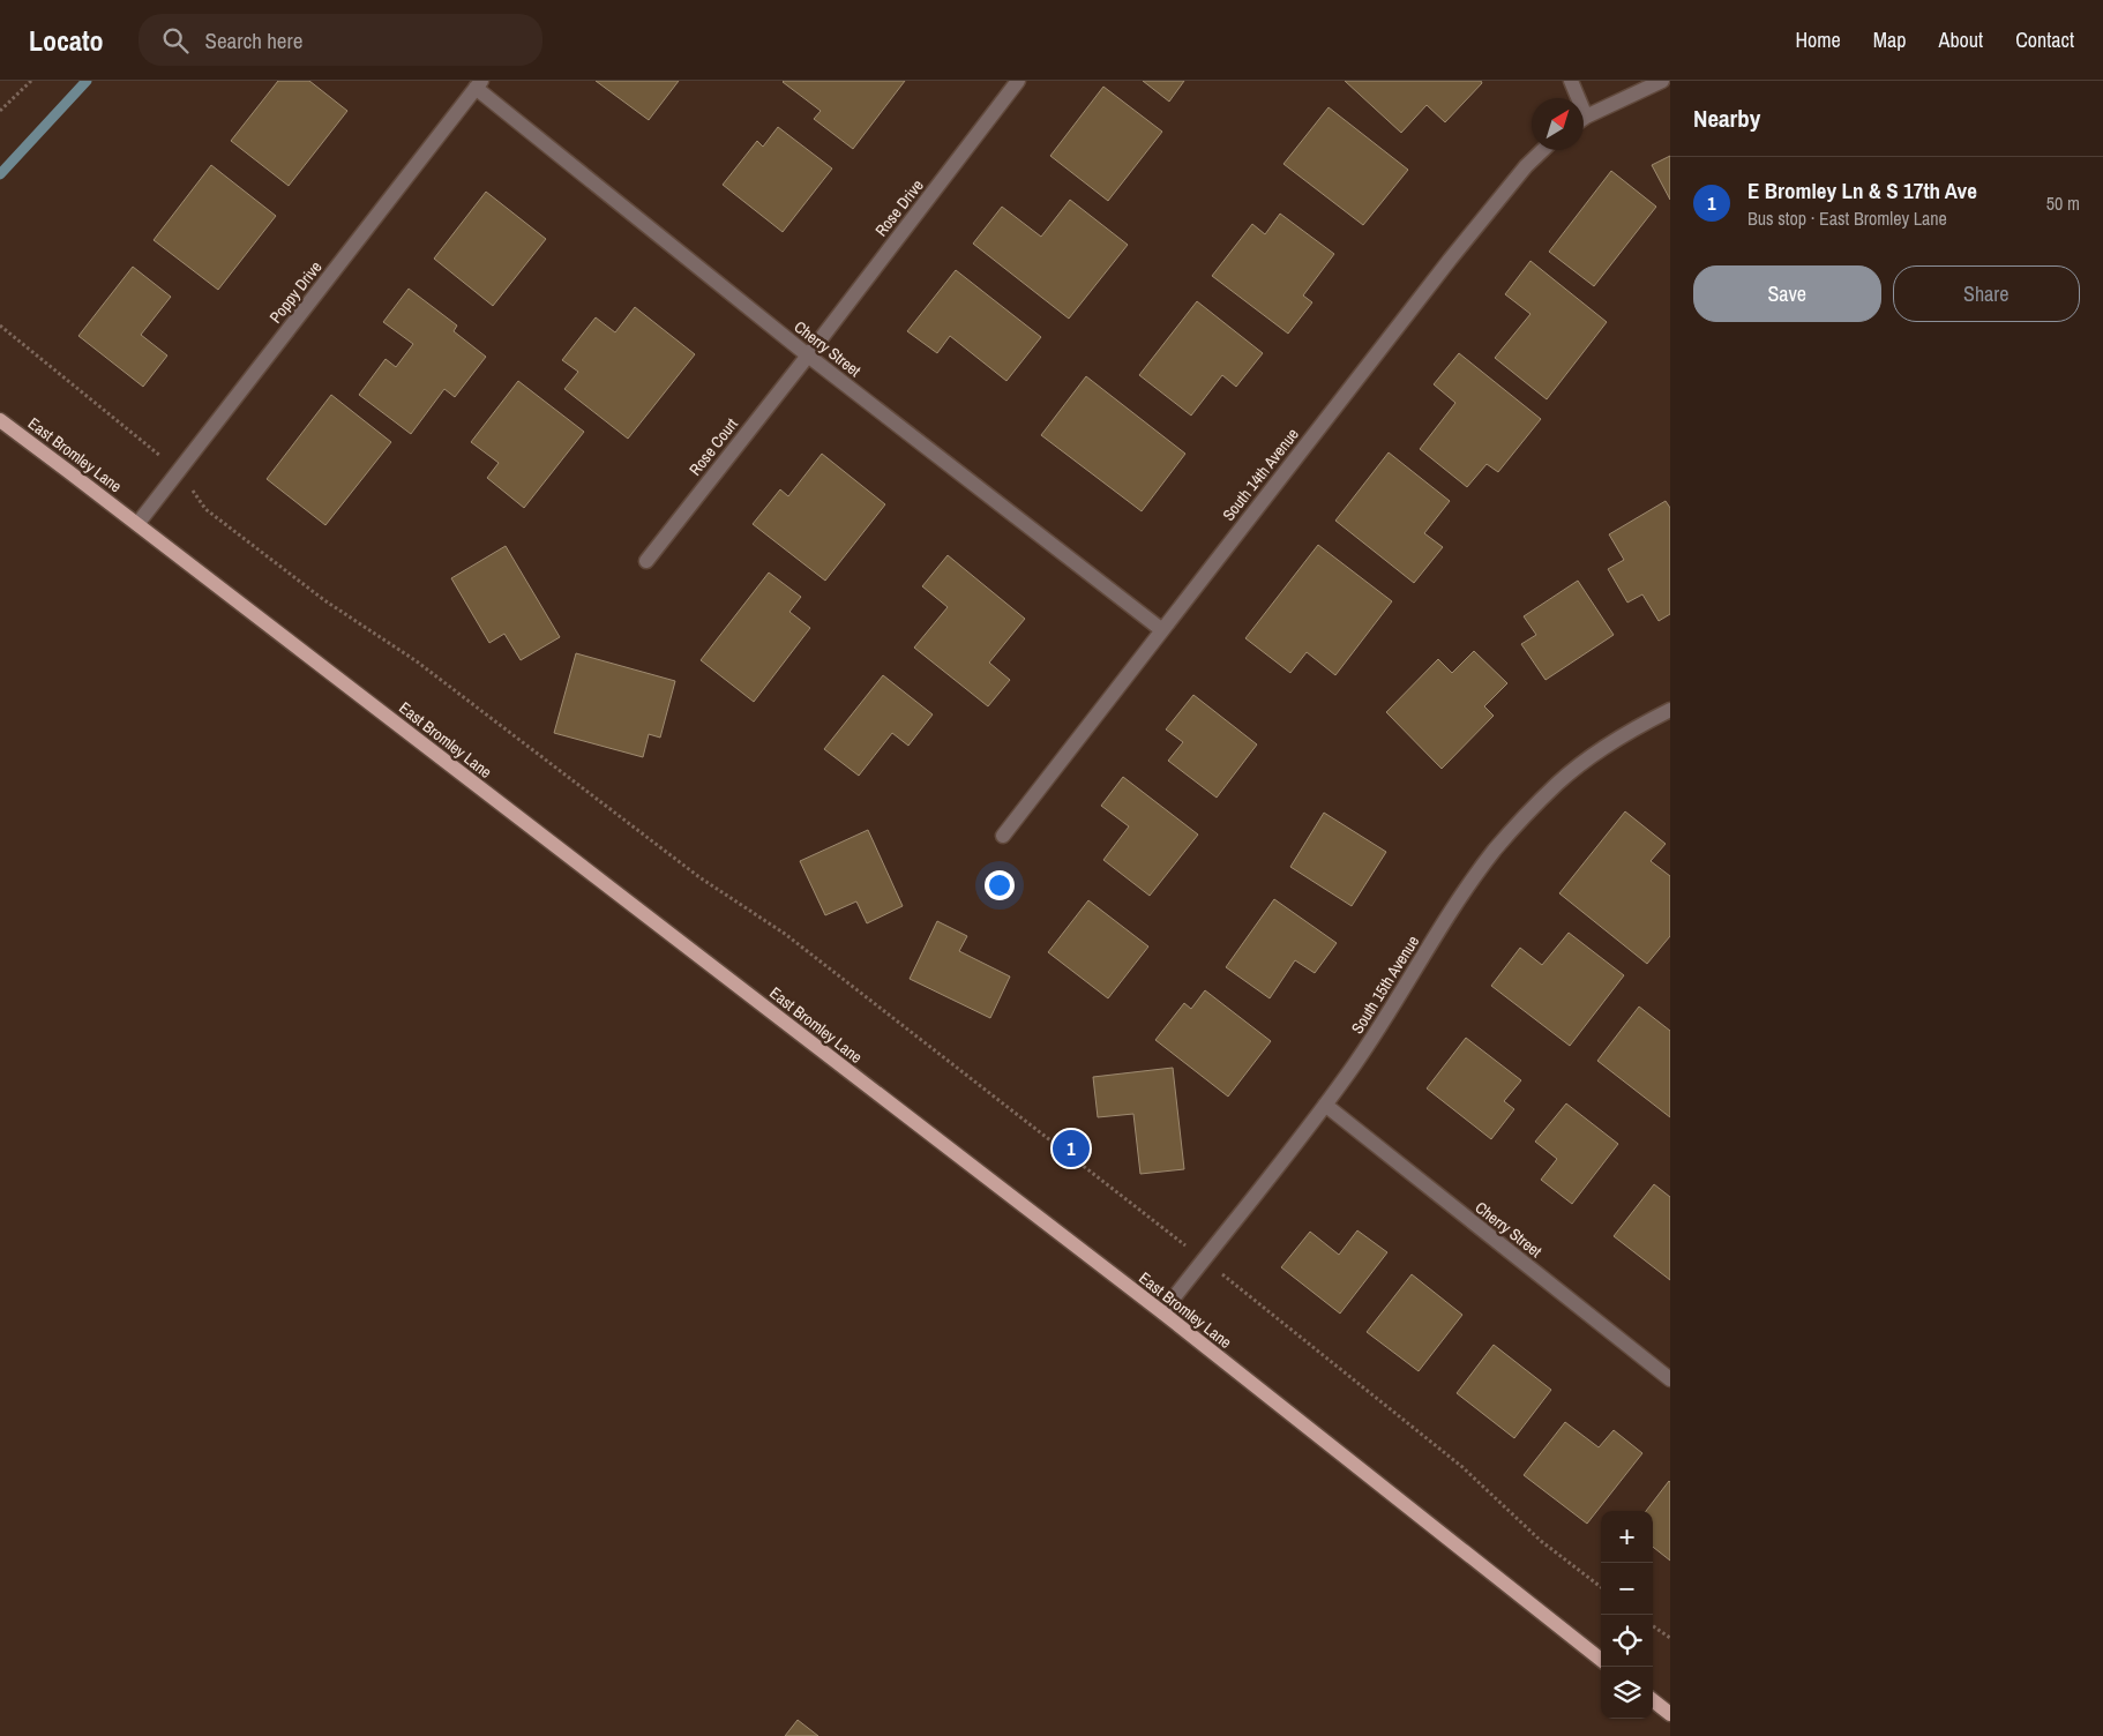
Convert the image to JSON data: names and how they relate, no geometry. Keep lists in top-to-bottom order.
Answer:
{
  "streets": {
    "main road": ["East Bromley Lane"],
    "street": [
      "Rose Drive",
      "Poppy Drive",
      "Cherry Street",
      "Rose Court",
      "South 14th Avenue",
      "South 15th Avenue"
    ]
  },
  "crossings": [
    ["Rose Drive", "Cherry Street"],
    ["Rose Drive", "Rose Court"],
    ["Poppy Drive", "Cherry Street"],
    ["Poppy Drive", "East Bromley Lane"],
    ["Cherry Street", "Rose Court"],
    ["Cherry Street", "South 14th Avenue"],
    ["Cherry Street", "South 15th Avenue"],
    ["East Bromley Lane", "South 15th Avenue"]
  ],
  "north": "top right",
  "page": {
    "header": "Locato",
    "search": "Search here",
    "nav": [
      "Home",
      "Map",
      "About",
      "Contact"
    ],
    "heading": "Nearby",
    "list": [
      {
        "mark": "1",
        "name": "E Bromley Ln & S 17th Ave",
        "note": "Bus stop · East Bromley Lane",
        "value": "50 m"
      }
    ],
    "buttons": ["Save", "Share"],
    "pins": "1",
    "map_buttons": ["+", "−"]
  }
}
